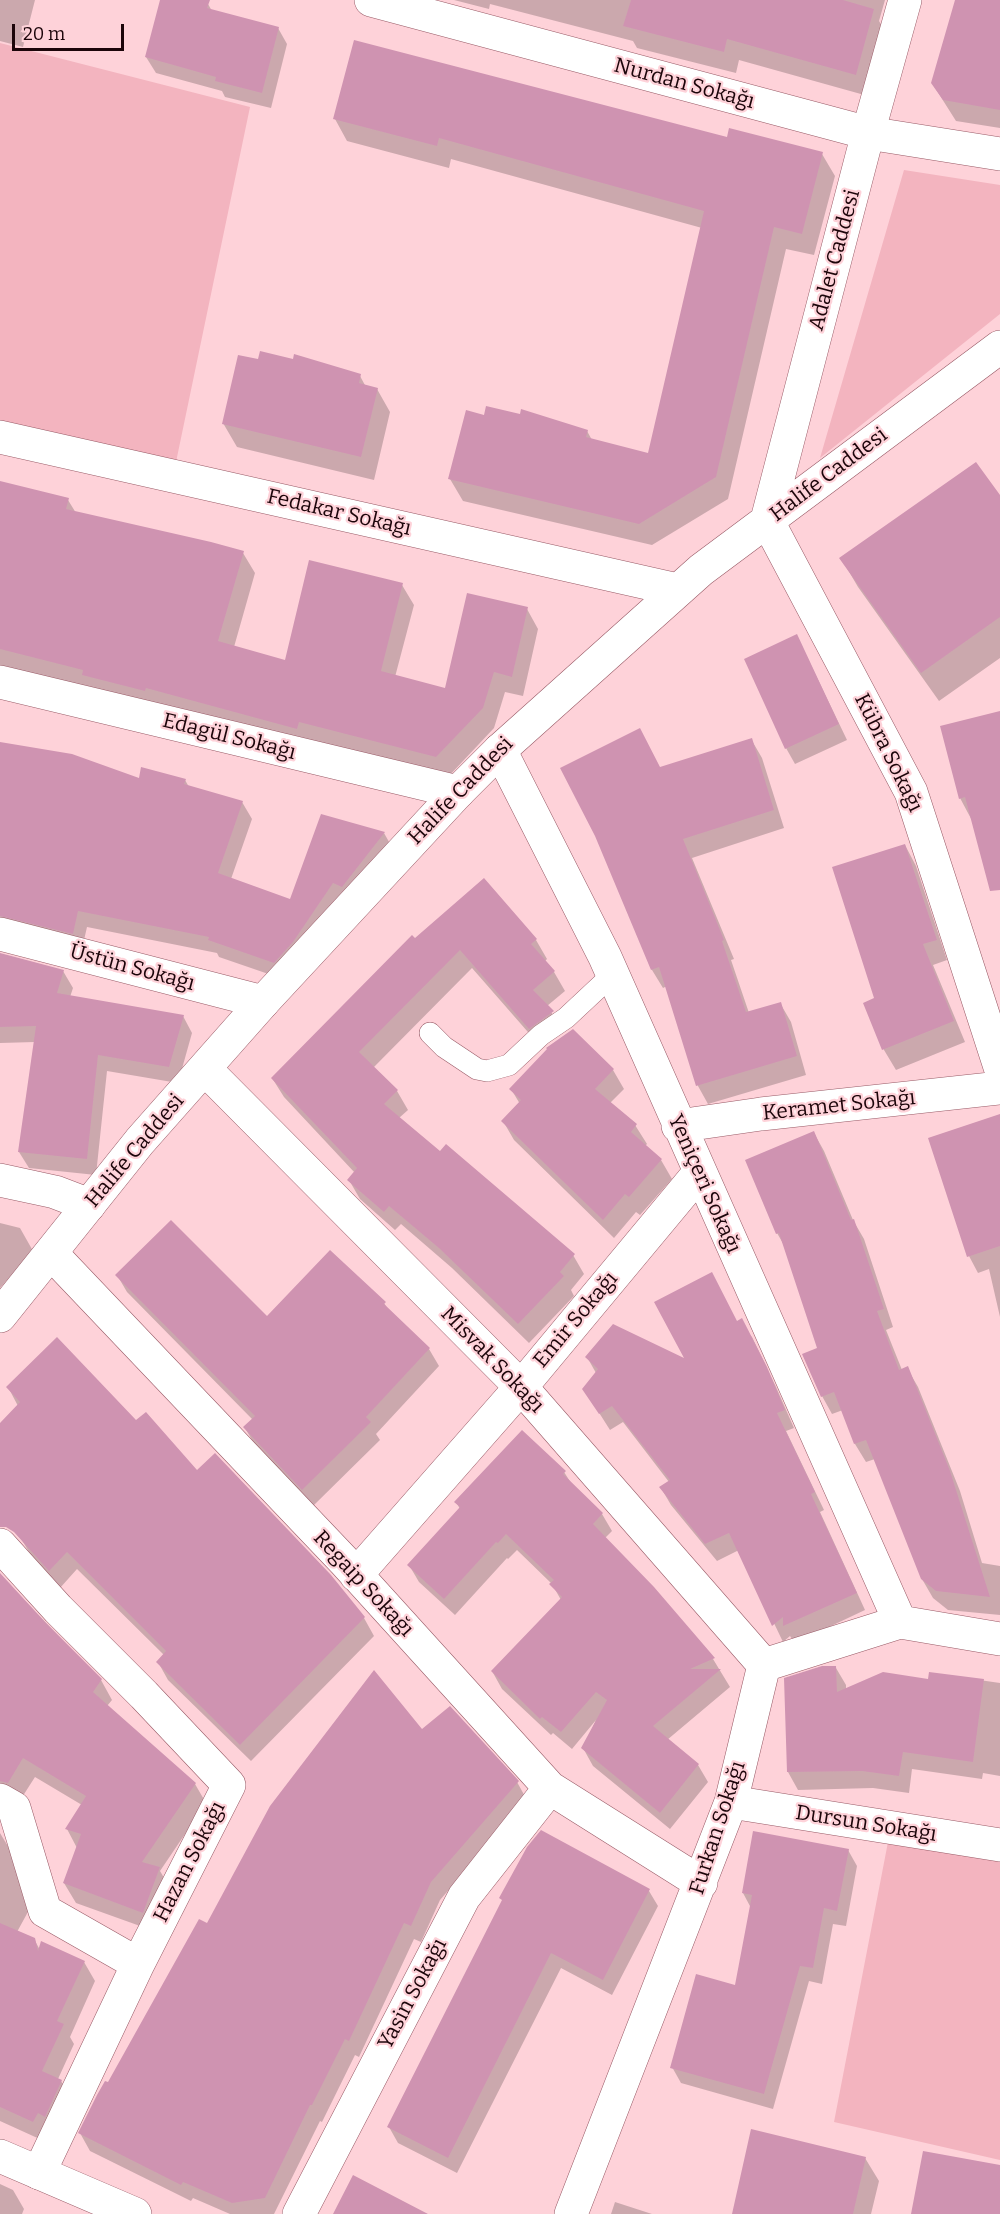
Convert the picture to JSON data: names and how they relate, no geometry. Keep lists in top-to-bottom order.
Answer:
{
  "streets": {
    "street": [
      "Nurdan Sokağı",
      "Adalet Caddesi",
      "Halife Caddesi",
      "Fedakar Sokağı",
      "Edagül Sokağı",
      "Kübra Sokağı",
      "Üstün Sokağı",
      "Keramet Sokağı",
      "Yeniçeri Sokağı",
      "Emir Sokağı",
      "Misvak Sokağı",
      "Regaip Sokağı",
      "Dursun Sokağı",
      "Furkan Sokağı",
      "Hazan Sokağı",
      "Yasin Sokağı"
    ]
  },
  "crossings": [
    ["Nurdan Sokağı", "Adalet Caddesi"],
    ["Adalet Caddesi", "Halife Caddesi"],
    ["Adalet Caddesi", "Kübra Sokağı"],
    ["Halife Caddesi", "Fedakar Sokağı"],
    ["Halife Caddesi", "Edagül Sokağı"],
    ["Halife Caddesi", "Kübra Sokağı"],
    ["Halife Caddesi", "Üstün Sokağı"],
    ["Halife Caddesi", "Yeniçeri Sokağı"],
    ["Halife Caddesi", "Misvak Sokağı"],
    ["Halife Caddesi", "Regaip Sokağı"],
    ["Keramet Sokağı", "Yeniçeri Sokağı"],
    ["Yeniçeri Sokağı", "Emir Sokağı"],
    ["Emir Sokağı", "Misvak Sokağı"],
    ["Emir Sokağı", "Regaip Sokağı"],
    ["Misvak Sokağı", "Furkan Sokağı"],
    ["Regaip Sokağı", "Furkan Sokağı"],
    ["Regaip Sokağı", "Yasin Sokağı"],
    ["Dursun Sokağı", "Furkan Sokağı"]
  ],
  "scale_bar": "20 m"
}
